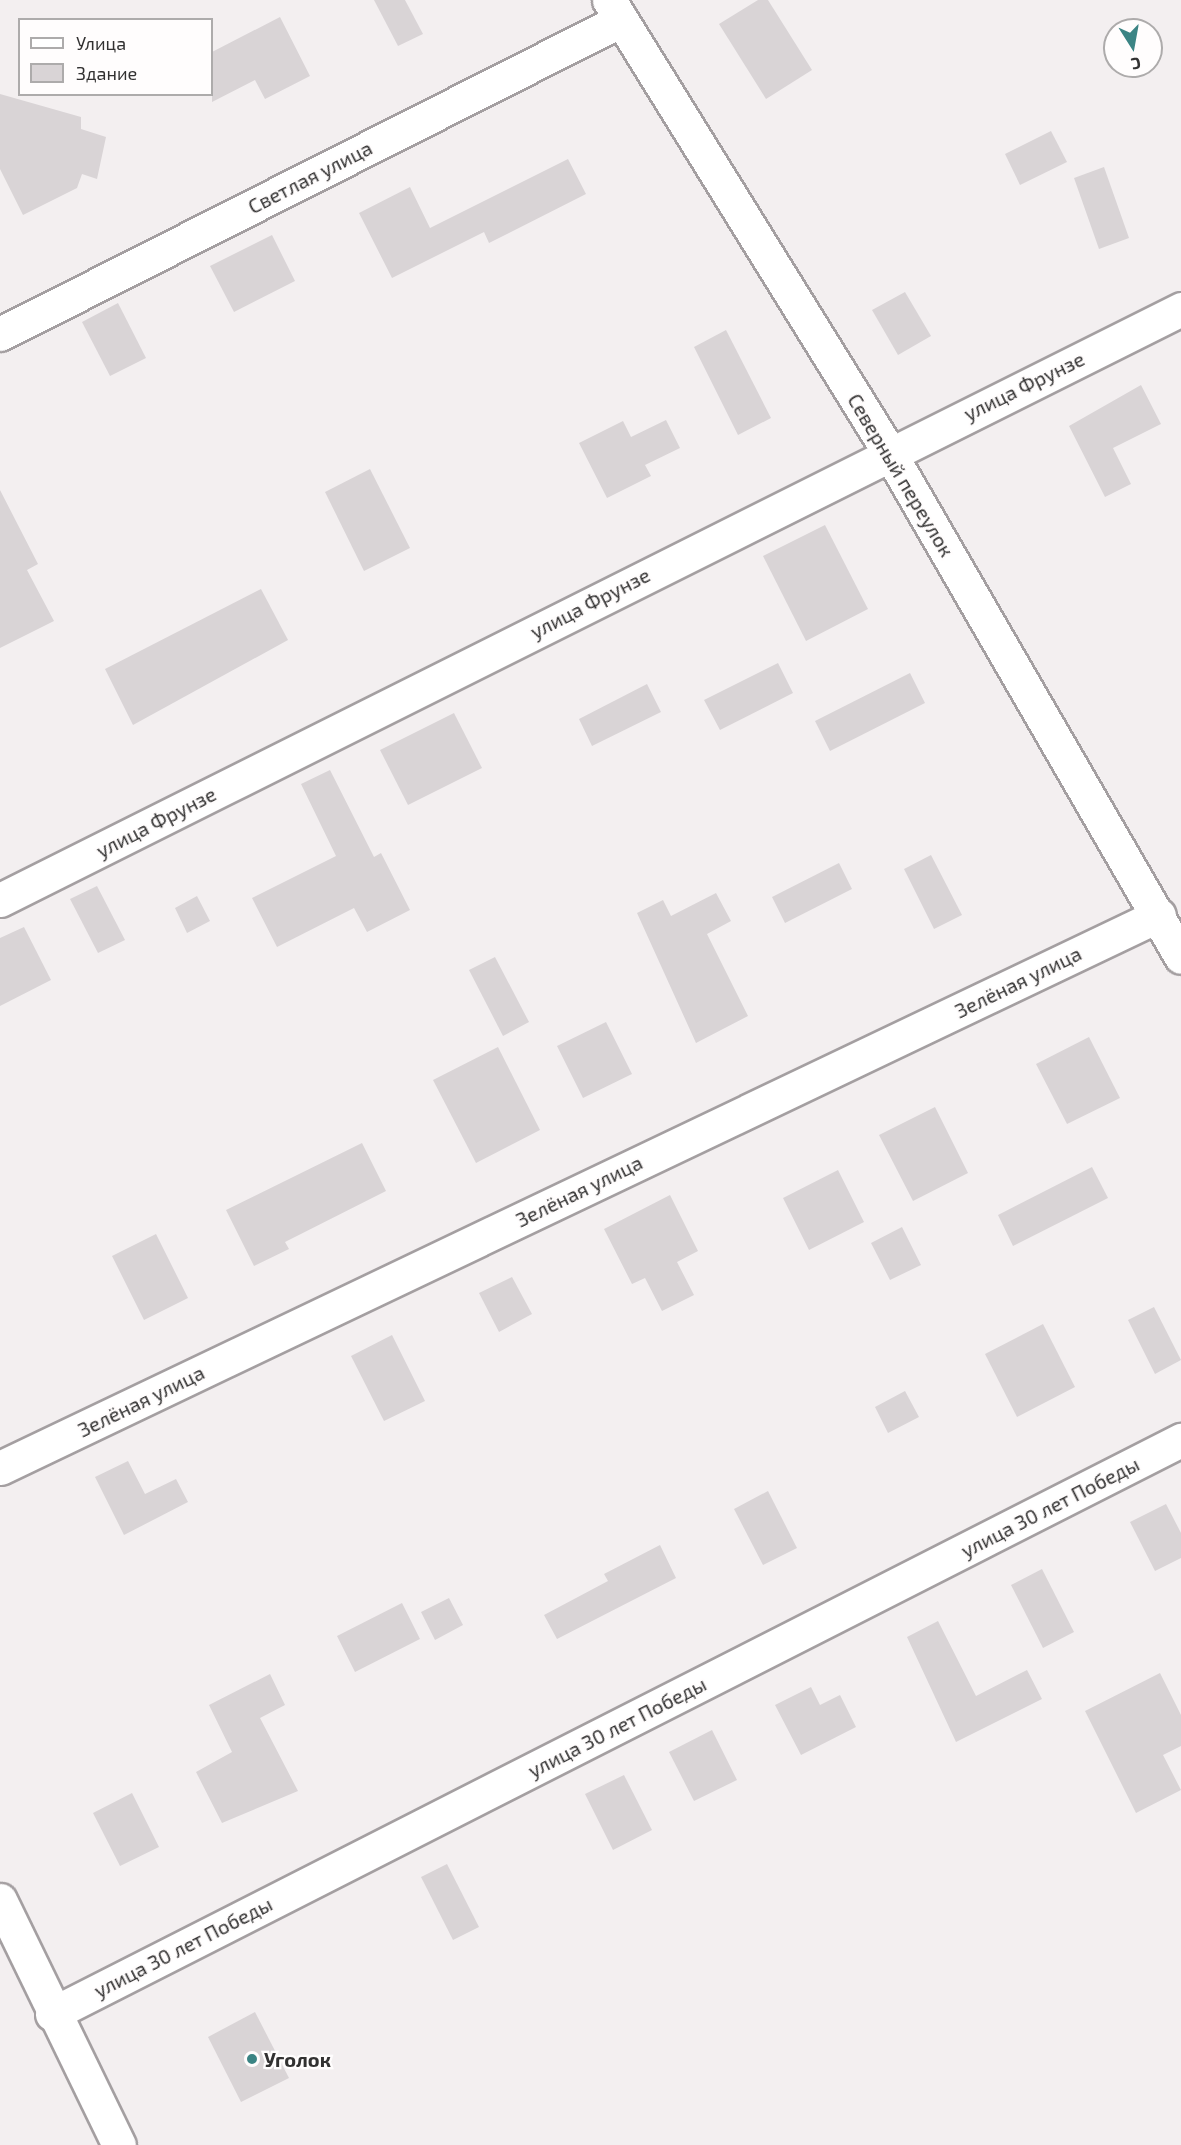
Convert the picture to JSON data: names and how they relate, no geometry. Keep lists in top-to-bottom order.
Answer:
{
  "streets": {
    "street": [
      "Светлая улица",
      "улица Фрунзе",
      "Северный переулок",
      "Зелёная улица",
      "улица 30 лет Победы"
    ]
  },
  "crossings": [
    ["Светлая улица", "Северный переулок"],
    ["улица Фрунзе", "Северный переулок"],
    ["Северный переулок", "Зелёная улица"]
  ],
  "places": ["Уголок"],
  "legend": ["Улица", "Здание"],
  "north": "bottom"
}
